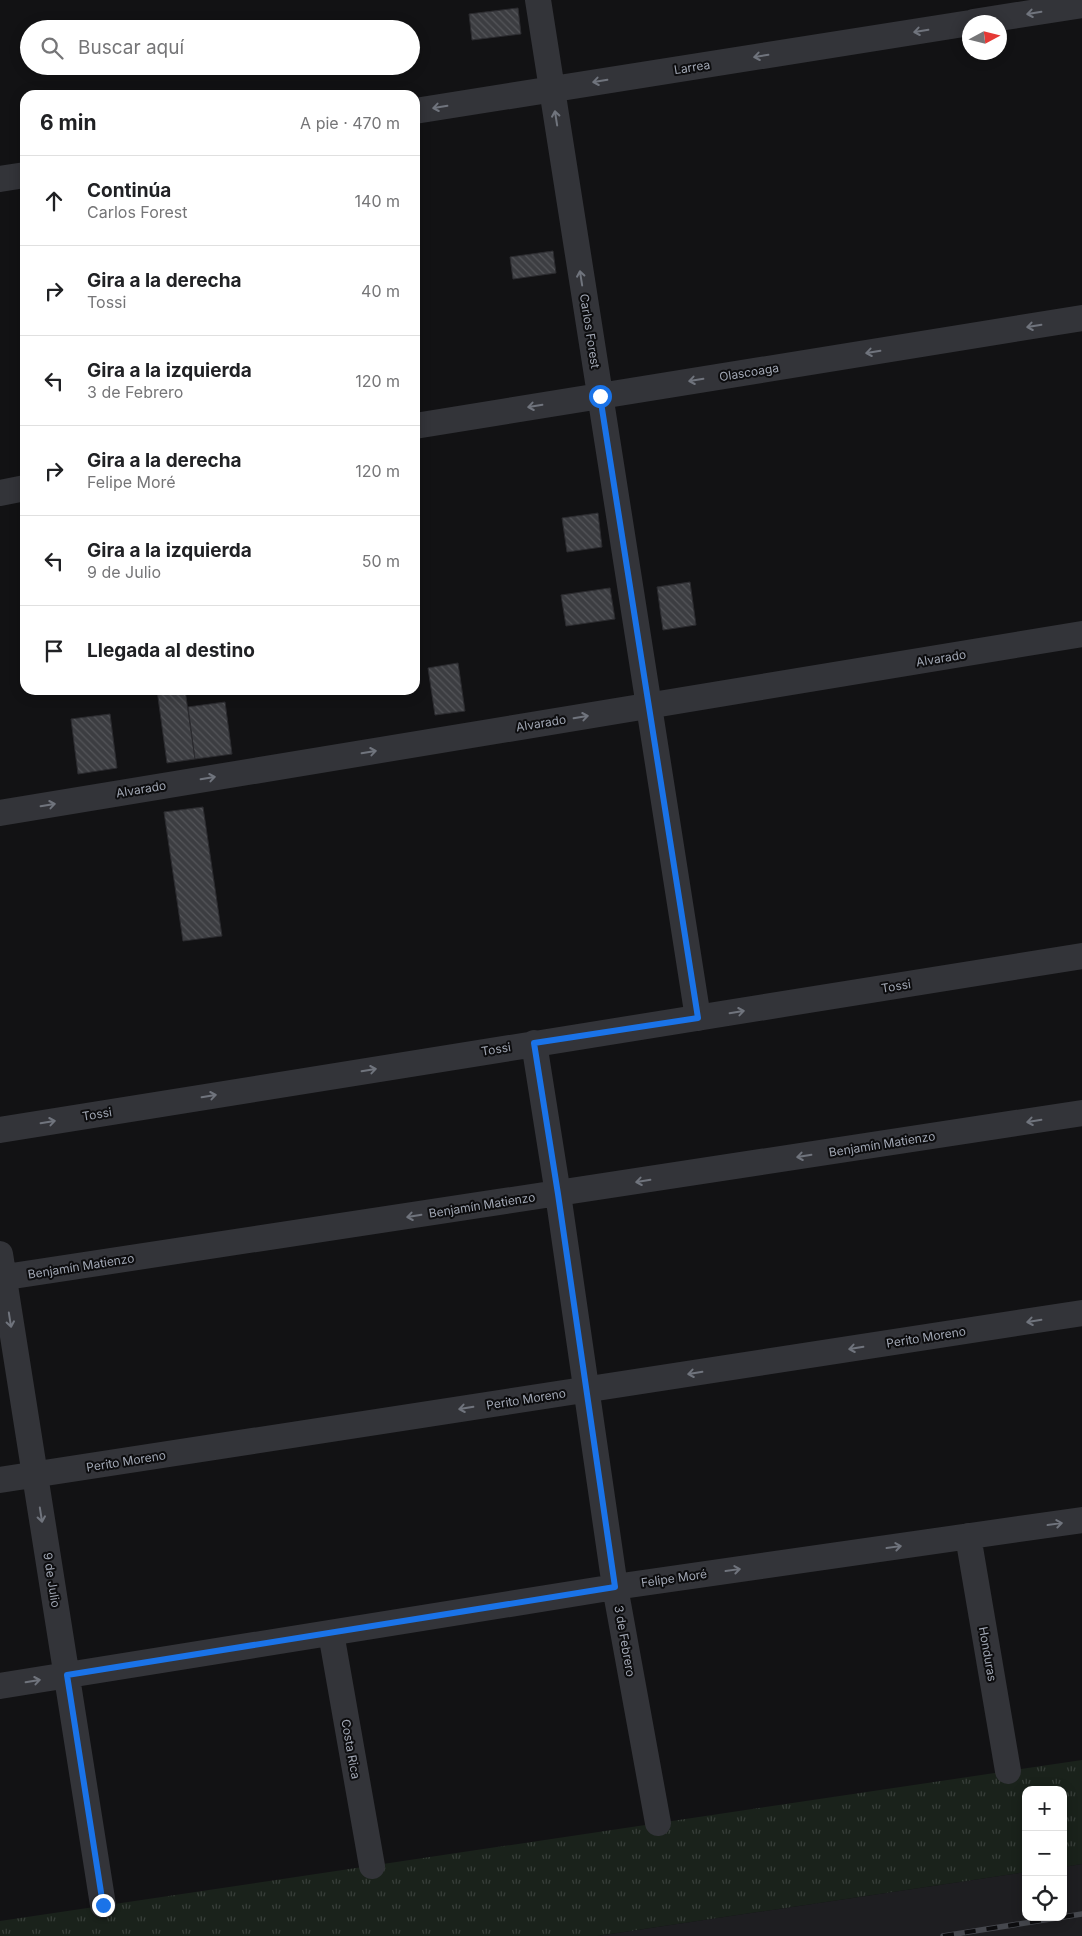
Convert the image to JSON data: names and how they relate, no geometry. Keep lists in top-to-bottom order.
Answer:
{
  "streets": {
    "street": [
      "Larrea",
      "Carlos Forest",
      "Olascoaga",
      "Alvarado",
      "Tossi",
      "Benjamín Matienzo",
      "Perito Moreno",
      "Felipe Moré",
      "9 de Julio",
      "3 de Febrero",
      "Honduras",
      "Costa Rica"
    ]
  },
  "crossings": [
    ["Larrea", "Carlos Forest"],
    ["Carlos Forest", "Olascoaga"],
    ["Carlos Forest", "Alvarado"],
    ["Carlos Forest", "Tossi"],
    ["Tossi", "3 de Febrero"],
    ["Benjamín Matienzo", "9 de Julio"],
    ["Benjamín Matienzo", "3 de Febrero"],
    ["Perito Moreno", "9 de Julio"],
    ["Perito Moreno", "3 de Febrero"],
    ["Felipe Moré", "9 de Julio"],
    ["Felipe Moré", "3 de Febrero"],
    ["Felipe Moré", "Honduras"],
    ["Felipe Moré", "Costa Rica"]
  ],
  "one_way": [
    "Larrea",
    "Olascoaga",
    "Alvarado",
    "Tossi",
    "Benjamín Matienzo",
    "Perito Moreno",
    "Felipe Moré",
    "9 de Julio"
  ],
  "north": "right",
  "page": {
    "search": "Buscar aquí",
    "heading": ["6 min", "A pie · 470 m"],
    "list": [
      ["Continúa", "Carlos Forest", "140 m"],
      ["Gira a la derecha", "Tossi", "40 m"],
      ["Gira a la izquierda", "3 de Febrero", "120 m"],
      ["Gira a la derecha", "Felipe Moré", "120 m"],
      ["Gira a la izquierda", "9 de Julio", "50 m"],
      "Llegada al destino"
    ],
    "map_buttons": ["+", "−"]
  }
}
